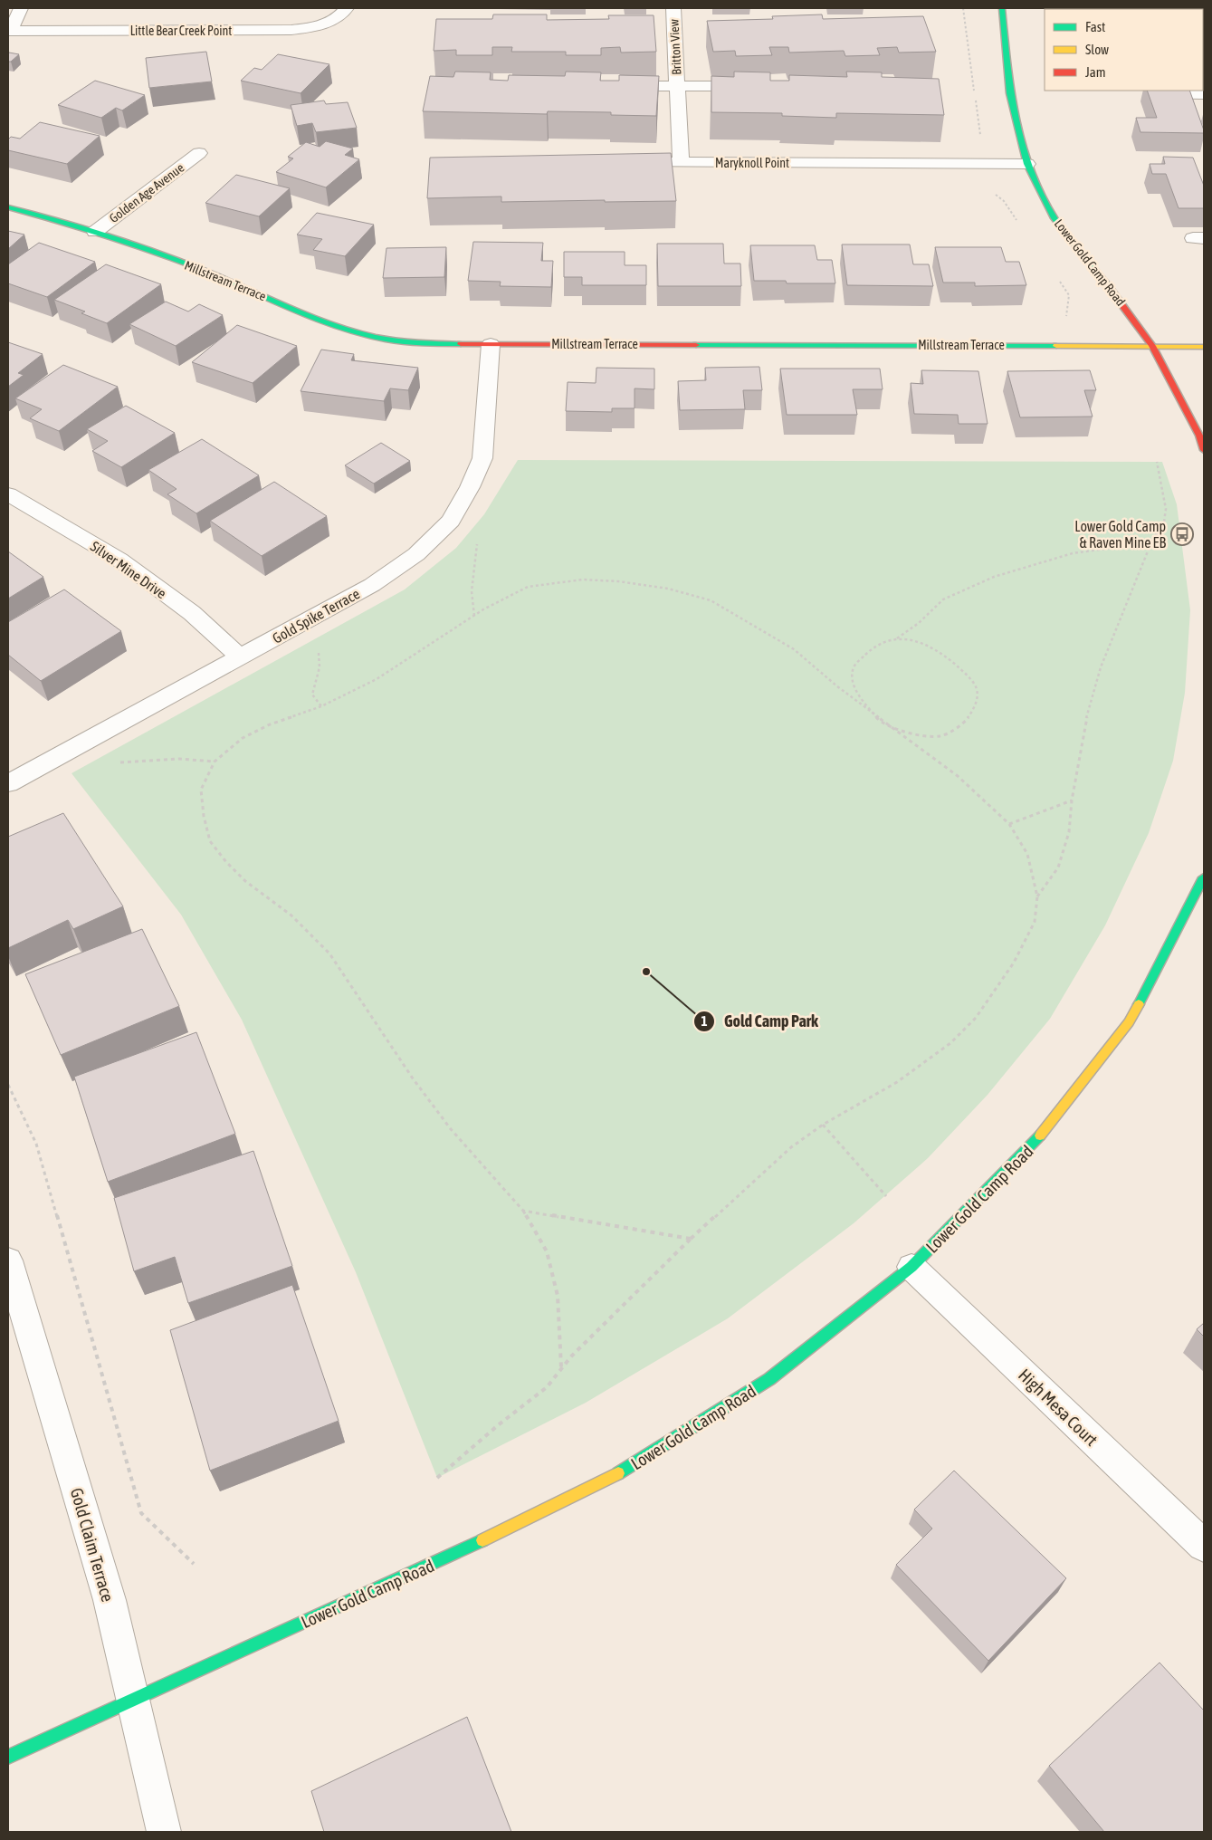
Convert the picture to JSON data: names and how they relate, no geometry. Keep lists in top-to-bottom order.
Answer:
{
  "streets": {
    "street": [
      "Little Bear Creek Point",
      "Britton View",
      "Maryknoll Point",
      "Golden Age Avenue",
      "Lower Gold Camp Road",
      "Millstream Terrace",
      "Silver Mine Drive",
      "Gold Spike Terrace",
      "High Mesa Court",
      "Gold Claim Terrace"
    ]
  },
  "crossings": [
    ["Britton View", "Maryknoll Point"],
    ["Maryknoll Point", "Lower Gold Camp Road"],
    ["Golden Age Avenue", "Millstream Terrace"],
    ["Lower Gold Camp Road", "Millstream Terrace"],
    ["Lower Gold Camp Road", "High Mesa Court"],
    ["Lower Gold Camp Road", "Gold Claim Terrace"],
    ["Millstream Terrace", "Gold Spike Terrace"],
    ["Silver Mine Drive", "Gold Spike Terrace"]
  ],
  "places": {
    "bus stop": ["Lower Gold Camp & Raven Mine EB"],
    "other": ["Gold Camp Park"]
  },
  "legend": ["Fast", "Slow", "Jam"]
}
